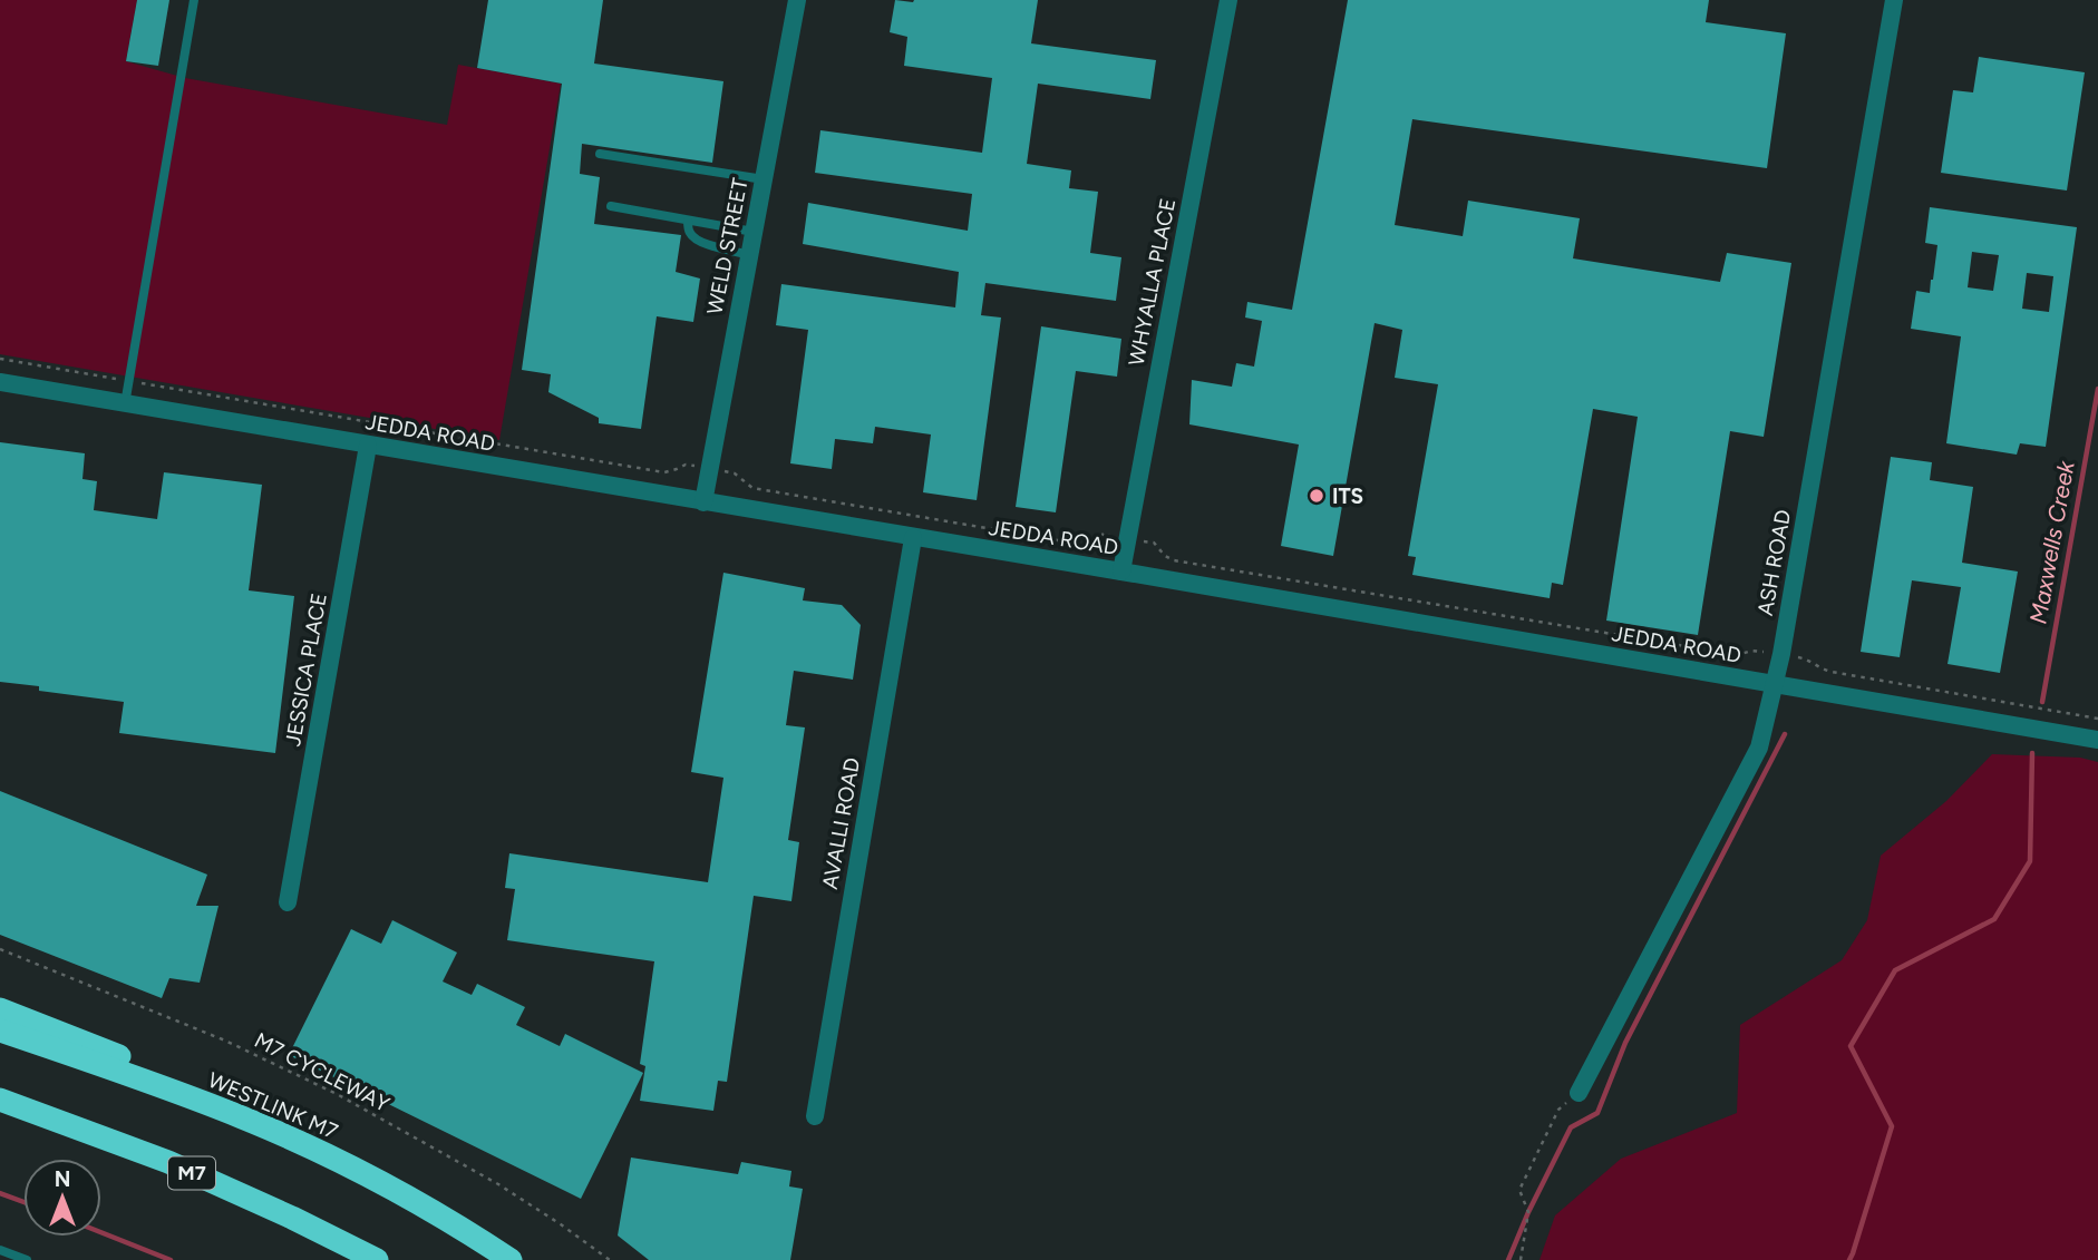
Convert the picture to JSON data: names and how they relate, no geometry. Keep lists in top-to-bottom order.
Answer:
{
  "streets": {
    "highway": ["WESTLINK M7", "M7"],
    "street": [
      "WELD STREET",
      "WHYALLA PLACE",
      "JEDDA ROAD",
      "ASH ROAD",
      "JESSICA PLACE",
      "AVALLI ROAD"
    ],
    "path": ["M7 CYCLEWAY"]
  },
  "crossings": [
    ["WELD STREET", "JEDDA ROAD"],
    ["WHYALLA PLACE", "JEDDA ROAD"],
    ["JEDDA ROAD", "ASH ROAD"],
    ["JEDDA ROAD", "JESSICA PLACE"],
    ["JEDDA ROAD", "AVALLI ROAD"]
  ],
  "water": ["Maxwells Creek"],
  "places": ["ITS"],
  "north": "top"
}
